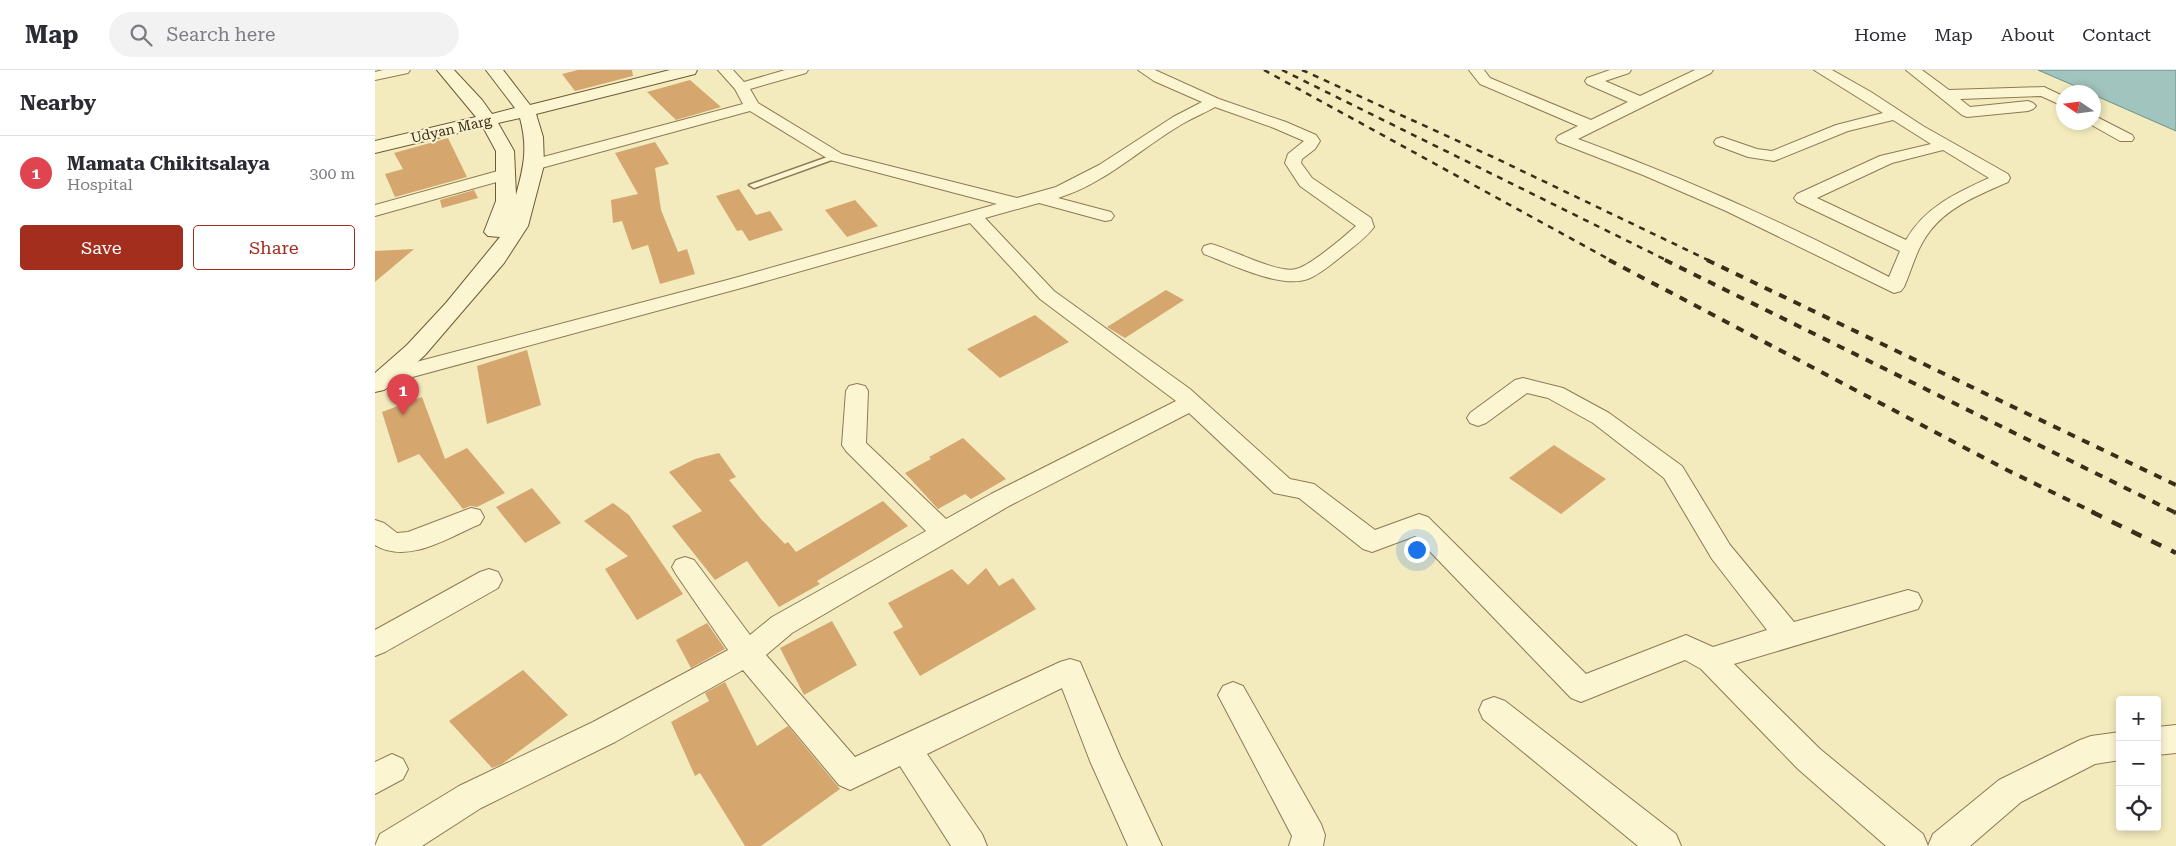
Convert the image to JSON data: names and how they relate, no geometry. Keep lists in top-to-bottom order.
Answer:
{
  "streets": {
    "street": ["Udyan Marg"]
  },
  "north": "left",
  "page": {
    "header": "Map",
    "search": "Search here",
    "nav": [
      "Home",
      "Map",
      "About",
      "Contact"
    ],
    "heading": "Nearby",
    "list": [
      {
        "mark": "1",
        "name": "Mamata Chikitsalaya",
        "note": "Hospital",
        "value": "300 m"
      }
    ],
    "buttons": ["Save", "Share"],
    "pins": "1",
    "map_buttons": ["+", "−"]
  }
}
